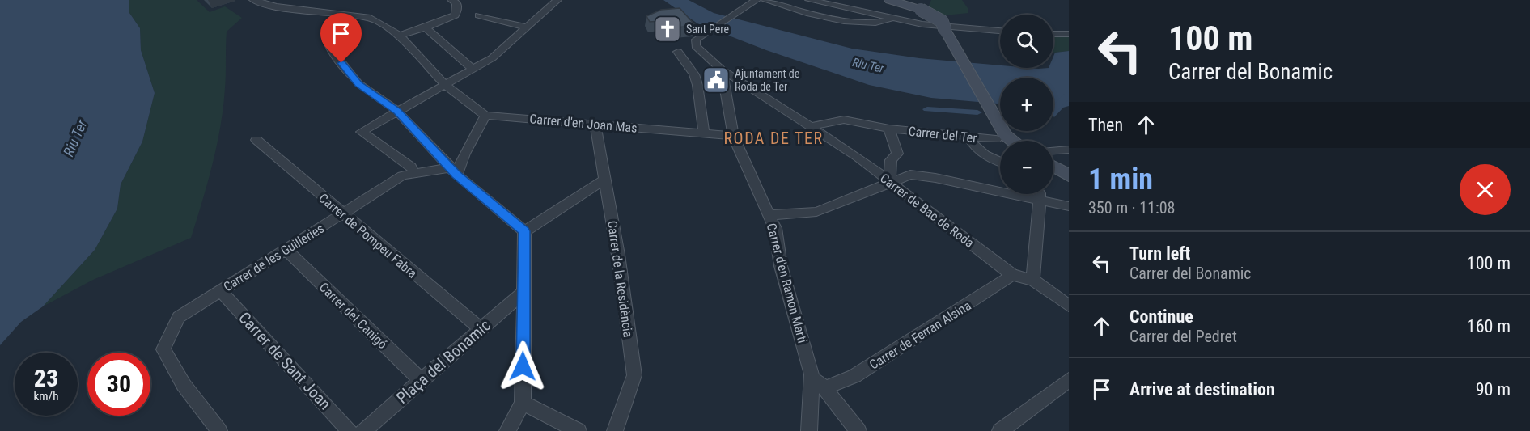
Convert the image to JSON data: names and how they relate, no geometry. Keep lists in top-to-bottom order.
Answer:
{
  "streets": {
    "street": [
      "Carrer d'en Joan Mas",
      "Carrer del Ter",
      "Carrer de Bac de Roda",
      "Carrer de Pompeu Fabra",
      "Carrer de les Guilleries",
      "Carrer de la Residència",
      "Carrer d'en Ramon Marti",
      "Carrer del Canigó",
      "Carrer de Ferran Alsina",
      "Carrer de Sant Joan",
      "Plaça del Bonamic"
    ]
  },
  "crossings": [
    ["Carrer d'en Joan Mas", "Carrer de la Residència"],
    ["Carrer d'en Joan Mas", "Carrer d'en Ramon Marti"],
    ["Carrer del Ter", "Carrer de Bac de Roda"],
    ["Carrer de Bac de Roda", "Carrer d'en Ramon Marti"],
    ["Carrer de Bac de Roda", "Carrer de Ferran Alsina"],
    ["Carrer de Pompeu Fabra", "Carrer de les Guilleries"],
    ["Carrer de Pompeu Fabra", "Plaça del Bonamic"],
    ["Carrer de les Guilleries", "Carrer del Canigó"],
    ["Carrer de les Guilleries", "Carrer de Sant Joan"],
    ["Carrer del Canigó", "Plaça del Bonamic"]
  ],
  "districts": ["RODA DE TER"],
  "water": ["Riu Ter"],
  "places": {
    "church": ["Sant Pere"],
    "public building": ["Ajuntament de Roda de Ter"]
  },
  "page": {
    "turn": ["100 m", "Carrer del Bonamic"],
    "map_buttons": ["+", "−"],
    "then": "Then",
    "heading": ["1 min", "350 m · 11:08"],
    "list": [
      {
        "name": "Turn left",
        "note": "Carrer del Bonamic",
        "value": "100 m"
      },
      {
        "name": "Continue",
        "note": "Carrer del Pedret",
        "value": "160 m"
      },
      {
        "name": "Arrive at destination",
        "value": "90 m"
      }
    ],
    "speed": "23 km/h",
    "limit": "30"
  }
}
